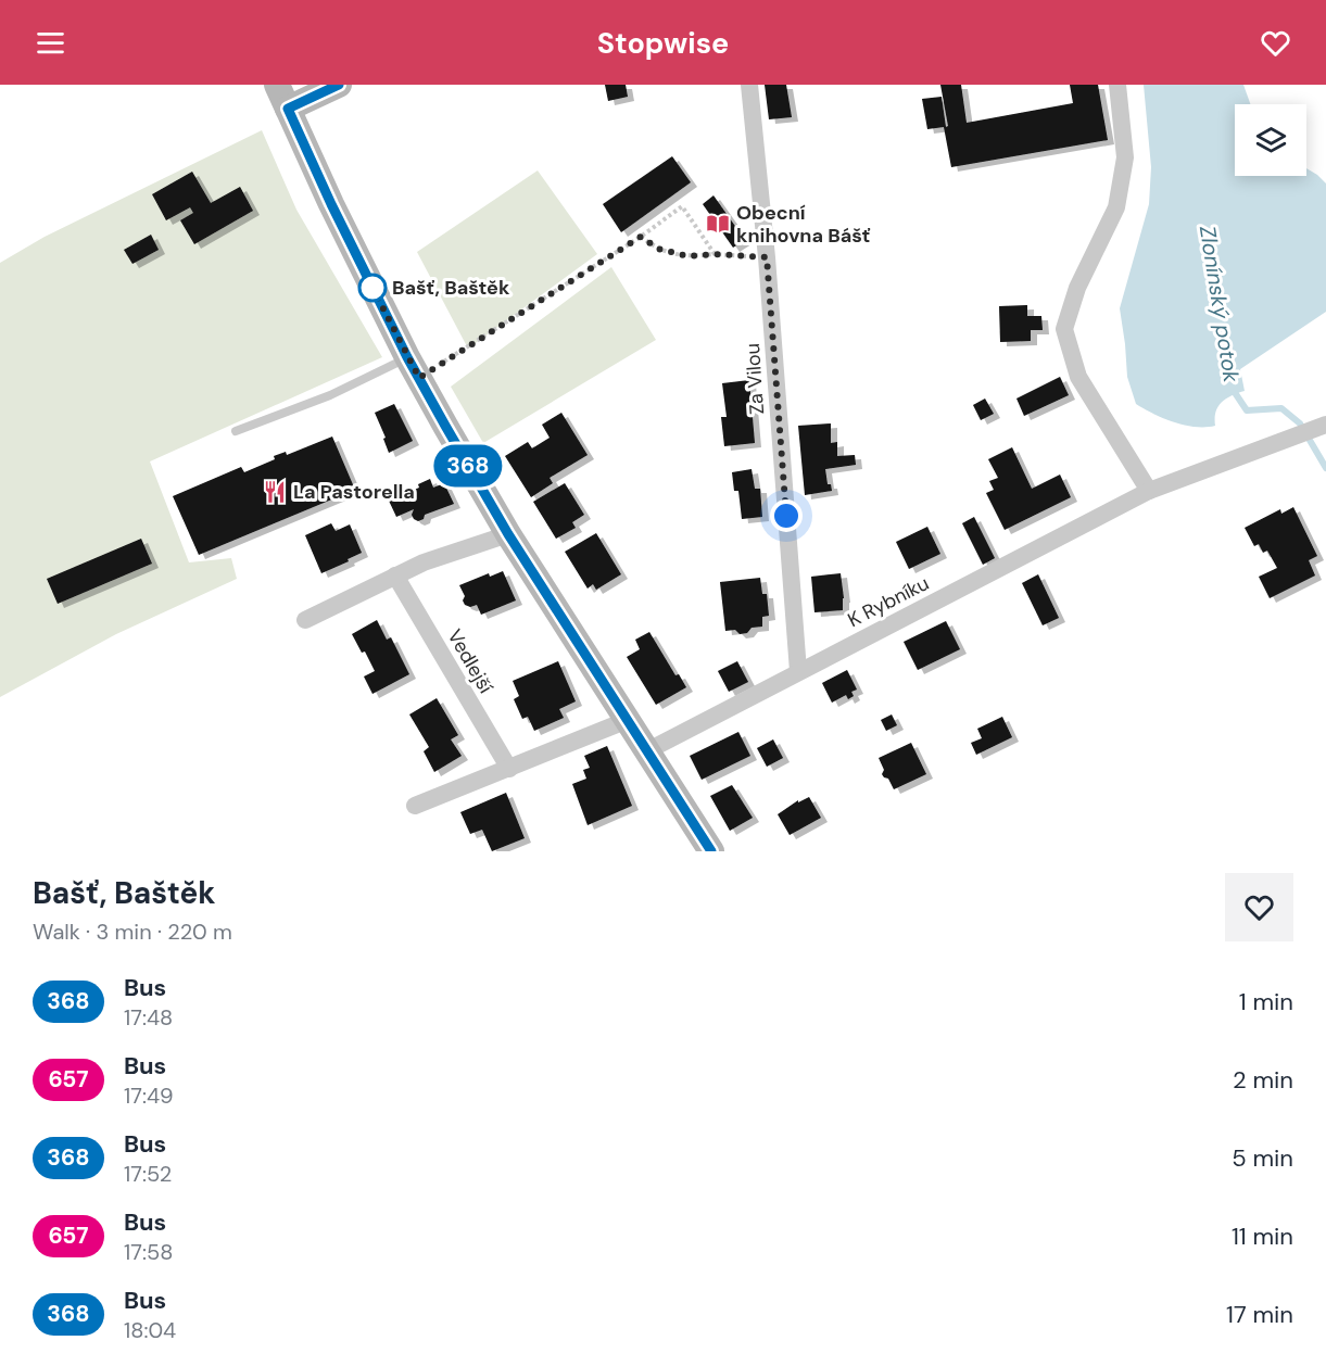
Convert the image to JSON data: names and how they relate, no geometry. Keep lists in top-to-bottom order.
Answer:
{
  "streets": {
    "street": ["Za Vilou", "K Rybníku", "Vedlejší"]
  },
  "crossings": [
    ["Za Vilou", "K Rybníku"]
  ],
  "water": ["Zlonínský potok"],
  "places": {
    "library": ["Obecní knihovna Bášť"],
    "other": ["Bašť, Baštěk"],
    "restaurant": ["La Pastorella"]
  },
  "lines": ["bus line 368"],
  "page": {
    "header": "Stopwise",
    "on_map": "368",
    "heading": ["Bašť, Baštěk", "Walk · 3 min · 220 m"],
    "list": [
      {
        "mark": "368",
        "name": "Bus",
        "note": "17:48",
        "value": "1 min"
      },
      {
        "mark": "657",
        "name": "Bus",
        "note": "17:49",
        "value": "2 min"
      },
      {
        "mark": "368",
        "name": "Bus",
        "note": "17:52",
        "value": "5 min"
      },
      {
        "mark": "657",
        "name": "Bus",
        "note": "17:58",
        "value": "11 min"
      },
      {
        "mark": "368",
        "name": "Bus",
        "note": "18:04",
        "value": "17 min"
      }
    ]
  }
}
